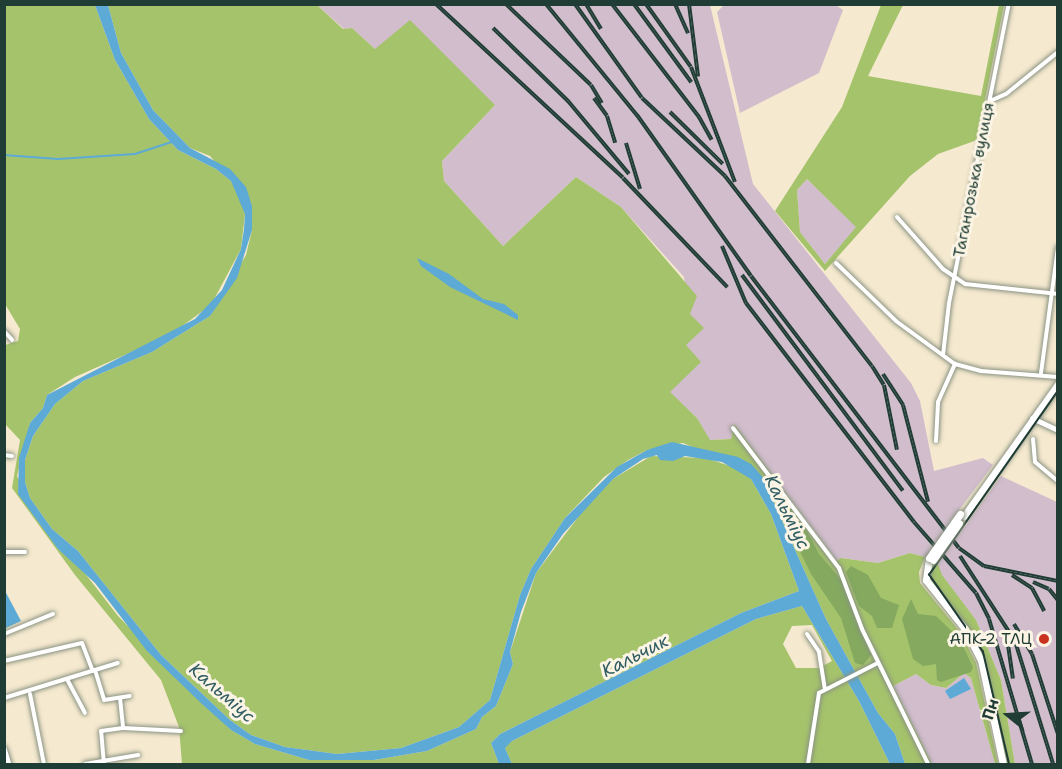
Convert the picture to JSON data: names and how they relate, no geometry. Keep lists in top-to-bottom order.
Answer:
{
  "streets": {
    "street": ["Таганрозька вулиця"]
  },
  "water": ["Кальміус", "Кальчик"],
  "places": ["АПК-2 ТЛЦ"],
  "north": "left"
}
